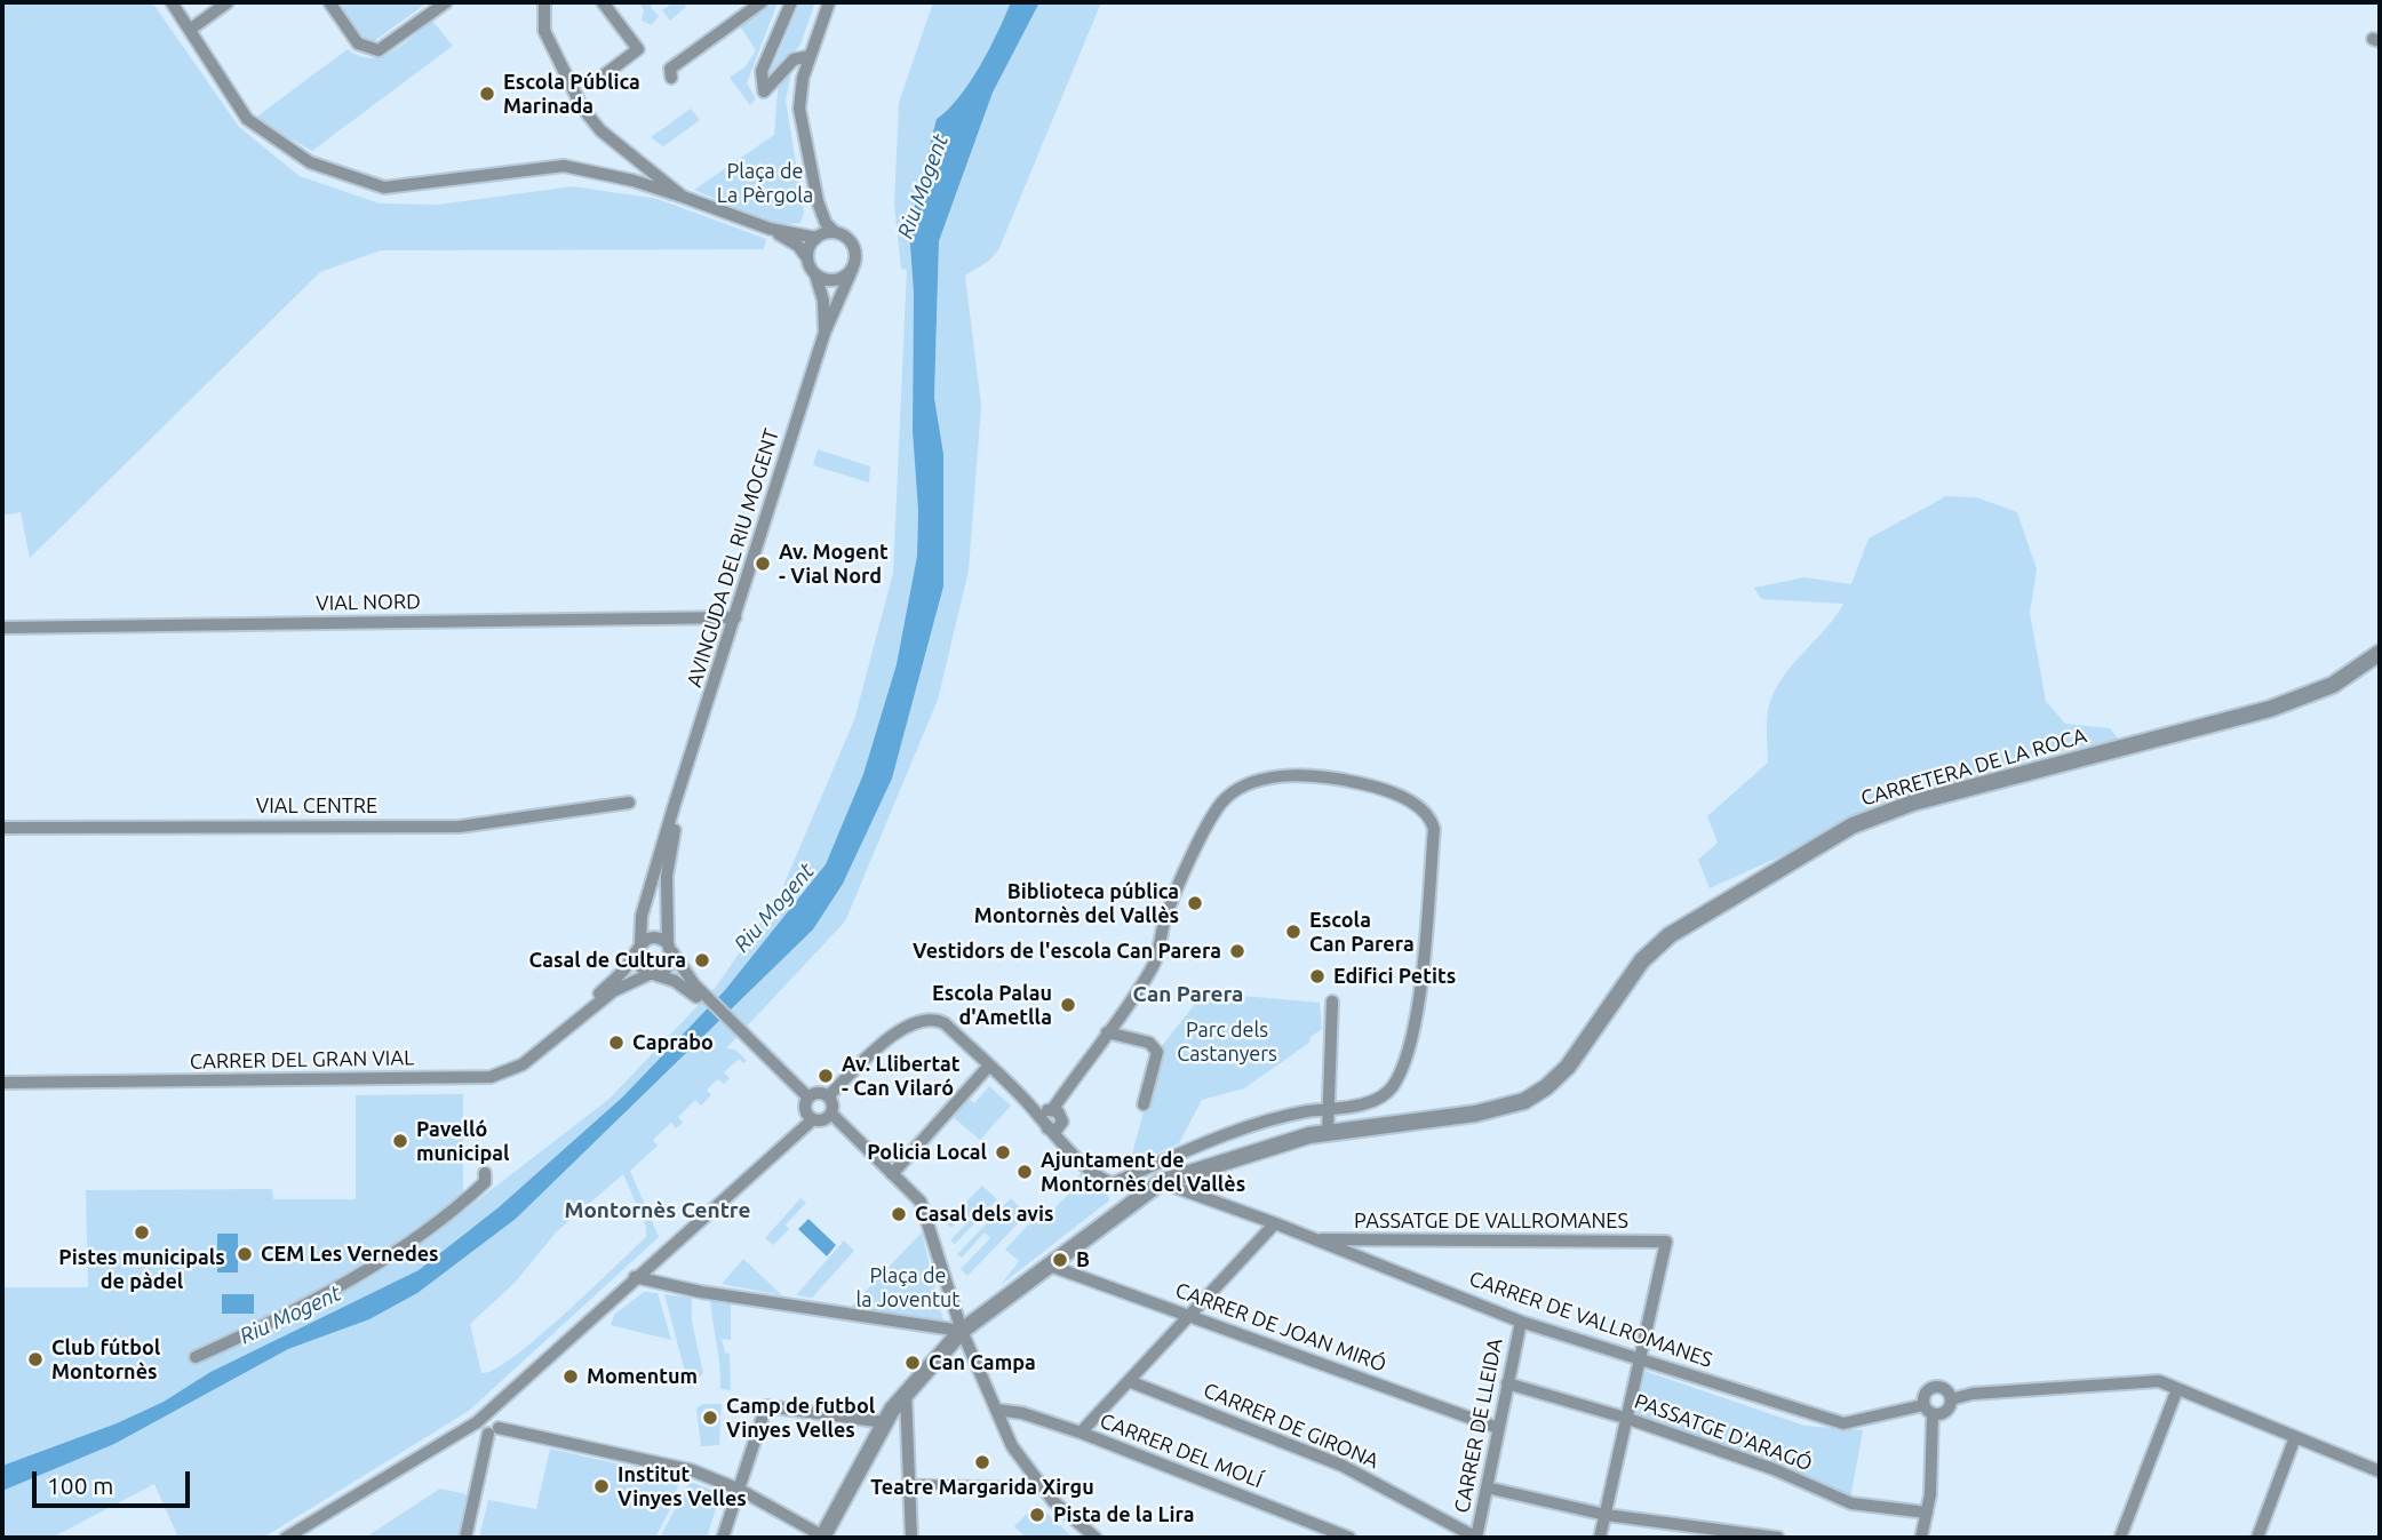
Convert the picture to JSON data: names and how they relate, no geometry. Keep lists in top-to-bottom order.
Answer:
{
  "streets": {
    "street": [
      "AVINGUDA DEL RIU MOGENT",
      "VIAL NORD",
      "CARRETERA DE LA ROCA",
      "VIAL CENTRE",
      "CARRER DEL GRAN VIAL",
      "PASSATGE DE VALLROMANES",
      "CARRER DE VALLROMANES",
      "CARRER DE JOAN MIRÓ",
      "CARRER DE GIRONA",
      "CARRER DE LLEIDA",
      "PASSATGE D'ARAGÓ",
      "CARRER DEL MOLÍ"
    ]
  },
  "crossings": [
    ["AVINGUDA DEL RIU MOGENT", "VIAL NORD"],
    ["AVINGUDA DEL RIU MOGENT", "CARRER DEL GRAN VIAL"],
    ["PASSATGE DE VALLROMANES", "CARRER DE VALLROMANES"],
    ["CARRER DE VALLROMANES", "CARRER DE LLEIDA"],
    ["CARRER DE JOAN MIRÓ", "CARRER DE LLEIDA"],
    ["CARRER DE GIRONA", "CARRER DE LLEIDA"],
    ["CARRER DE LLEIDA", "PASSATGE D'ARAGÓ"]
  ],
  "districts": ["Can Parera", "Montornès Centre"],
  "water": ["Riu Mogent"],
  "parks": ["Plaça de La Pèrgola", "Parc dels Castanyers", "Plaça de la Joventut"],
  "places": [
    "Escola Pública Marinada",
    "Av. Mogent - Vial Nord",
    "Biblioteca pública Montornès del Vallès",
    "Escola Can Parera",
    "Vestidors de l'escola Can Parera",
    "Casal de Cultura",
    "Edifici Petits",
    "Escola Palau d'Ametlla",
    "Caprabo",
    "Av. Llibertat - Can Vilaró",
    "Pavelló municipal",
    "Policia Local",
    "Ajuntament de Montornès del Vallès",
    "Casal dels avis",
    "Pistes municipals de pàdel",
    "CEM Les Vernedes",
    "B",
    "Club fútbol Montornès",
    "Can Campa",
    "Momentum",
    "Camp de futbol Vinyes Velles",
    "Teatre Margarida Xirgu",
    "Institut Vinyes Velles",
    "Pista de la Lira"
  ],
  "scale_bar": "100 m"
}
